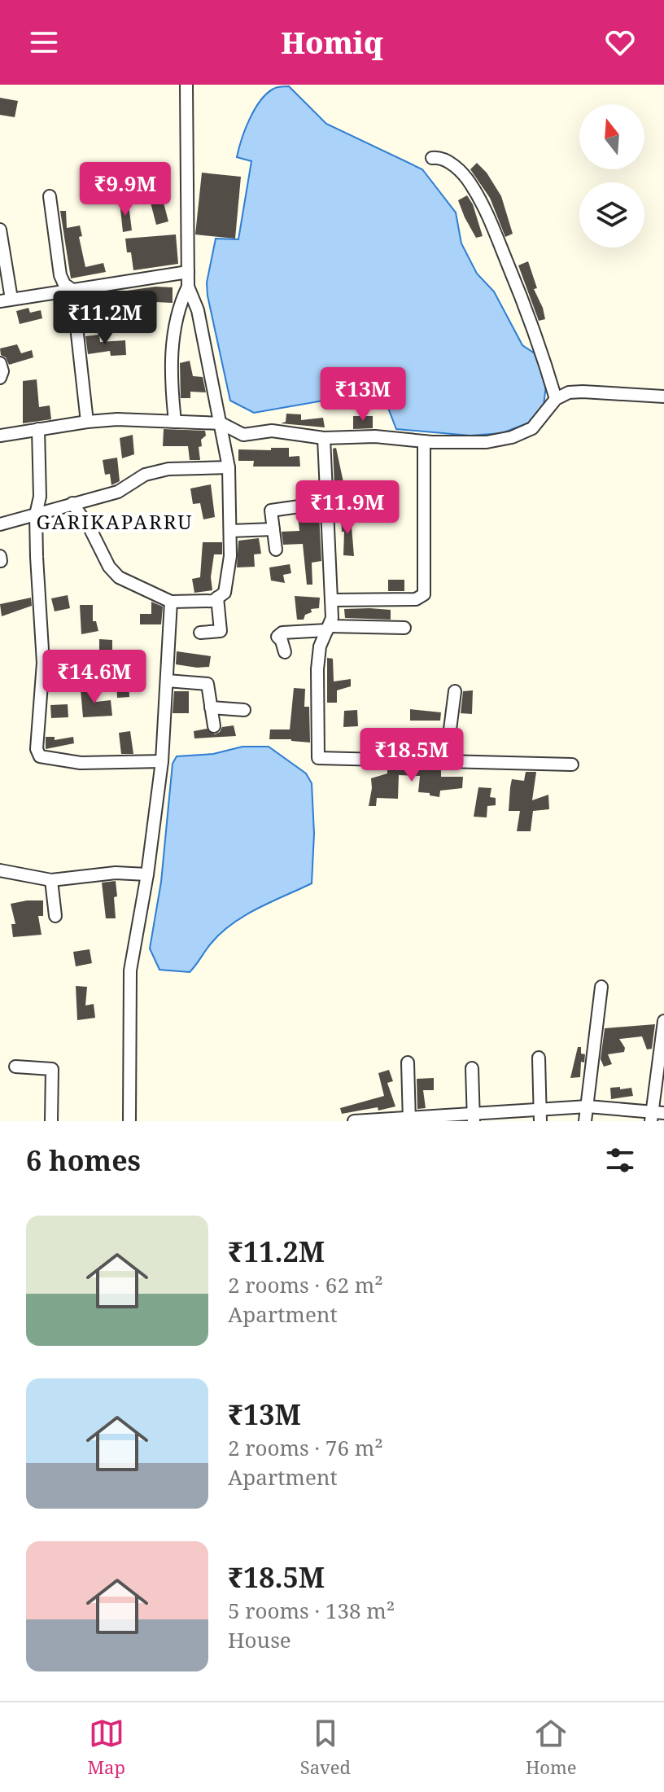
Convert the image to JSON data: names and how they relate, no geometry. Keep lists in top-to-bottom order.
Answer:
{
  "districts": ["GARIKAPARRU"],
  "north": "top",
  "page": {
    "header": "Homiq",
    "price": [
      "₹9.9M",
      "₹11.2M",
      "₹13M",
      "₹11.9M",
      "₹14.6M",
      "₹18.5M"
    ],
    "heading": "6 homes",
    "list": [
      {
        "name": "₹11.2M",
        "note": "2 rooms · 62 m² · Apartment"
      },
      {
        "name": "₹13M",
        "note": "2 rooms · 76 m² · Apartment"
      },
      {
        "name": "₹18.5M",
        "note": "5 rooms · 138 m² · House"
      }
    ],
    "tabs": ["Map", "Saved", "Home"]
  }
}
